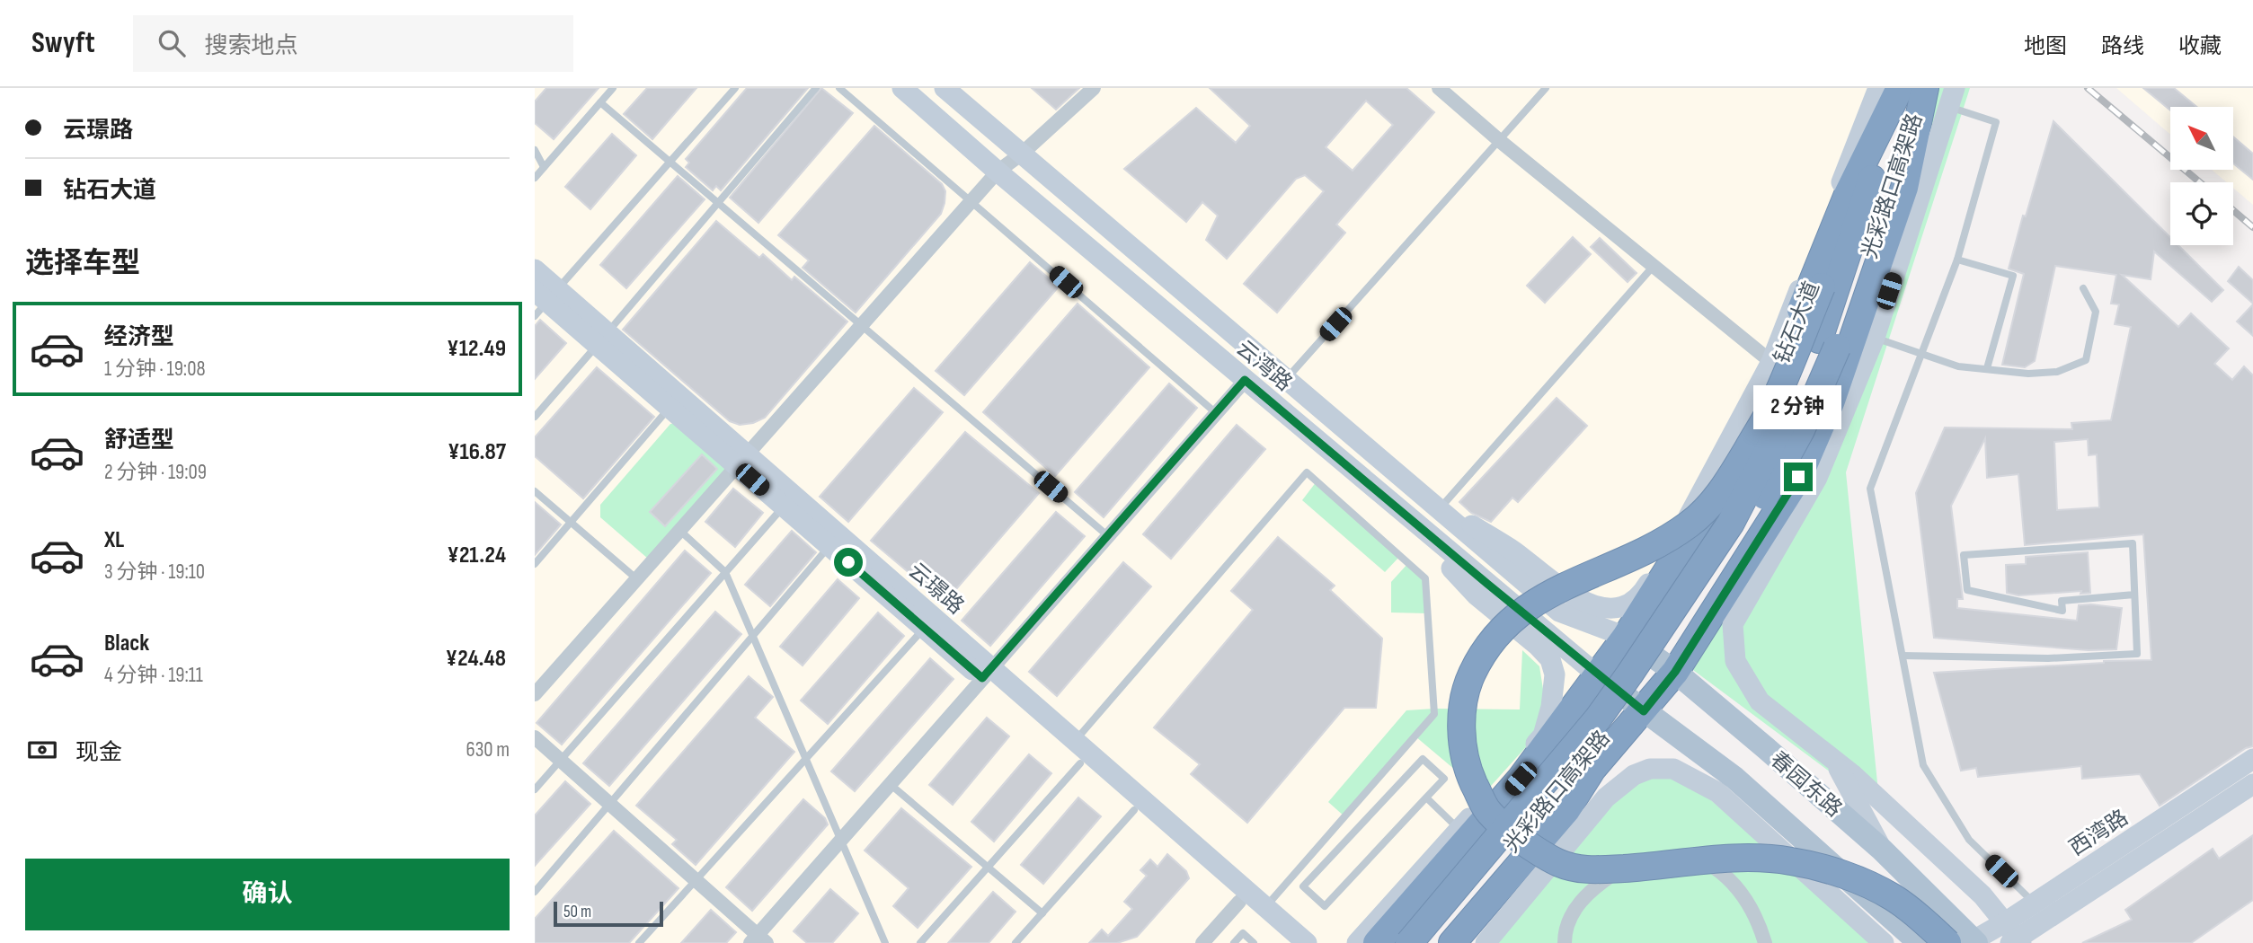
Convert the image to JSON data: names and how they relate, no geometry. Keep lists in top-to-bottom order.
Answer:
{
  "streets": {
    "highway": ["光彩路口高架路", "钻石大道"],
    "main road": ["春园东路"],
    "street": ["云湾路", "云璟路", "西湾路"]
  },
  "crossings": [
    ["光彩路口高架路", "钻石大道"],
    ["钻石大道", "云湾路"],
    ["钻石大道", "春园东路"],
    ["云湾路", "春园东路"],
    ["春园东路", "西湾路"]
  ],
  "scale_bar": "50 m",
  "north": "top left",
  "page": {
    "header": "Swyft",
    "search": "搜索地点",
    "nav": ["地图", "路线", "收藏"],
    "banner": ["云璟路", "钻石大道"],
    "heading": "选择车型",
    "list": [
      {
        "name": "经济型",
        "note": "1 分钟 · 19:08",
        "value": "¥12.49"
      },
      {
        "name": "舒适型",
        "note": "2 分钟 · 19:09",
        "value": "¥16.87"
      },
      {
        "name": "XL",
        "note": "3 分钟 · 19:10",
        "value": "¥21.24"
      },
      {
        "name": "Black",
        "note": "4 分钟 · 19:11",
        "value": "¥24.48"
      }
    ],
    "bubble": "2 分钟",
    "pay": ["现金", "630 m"],
    "buttons": "确认",
    "scale": "50 m"
  }
}
